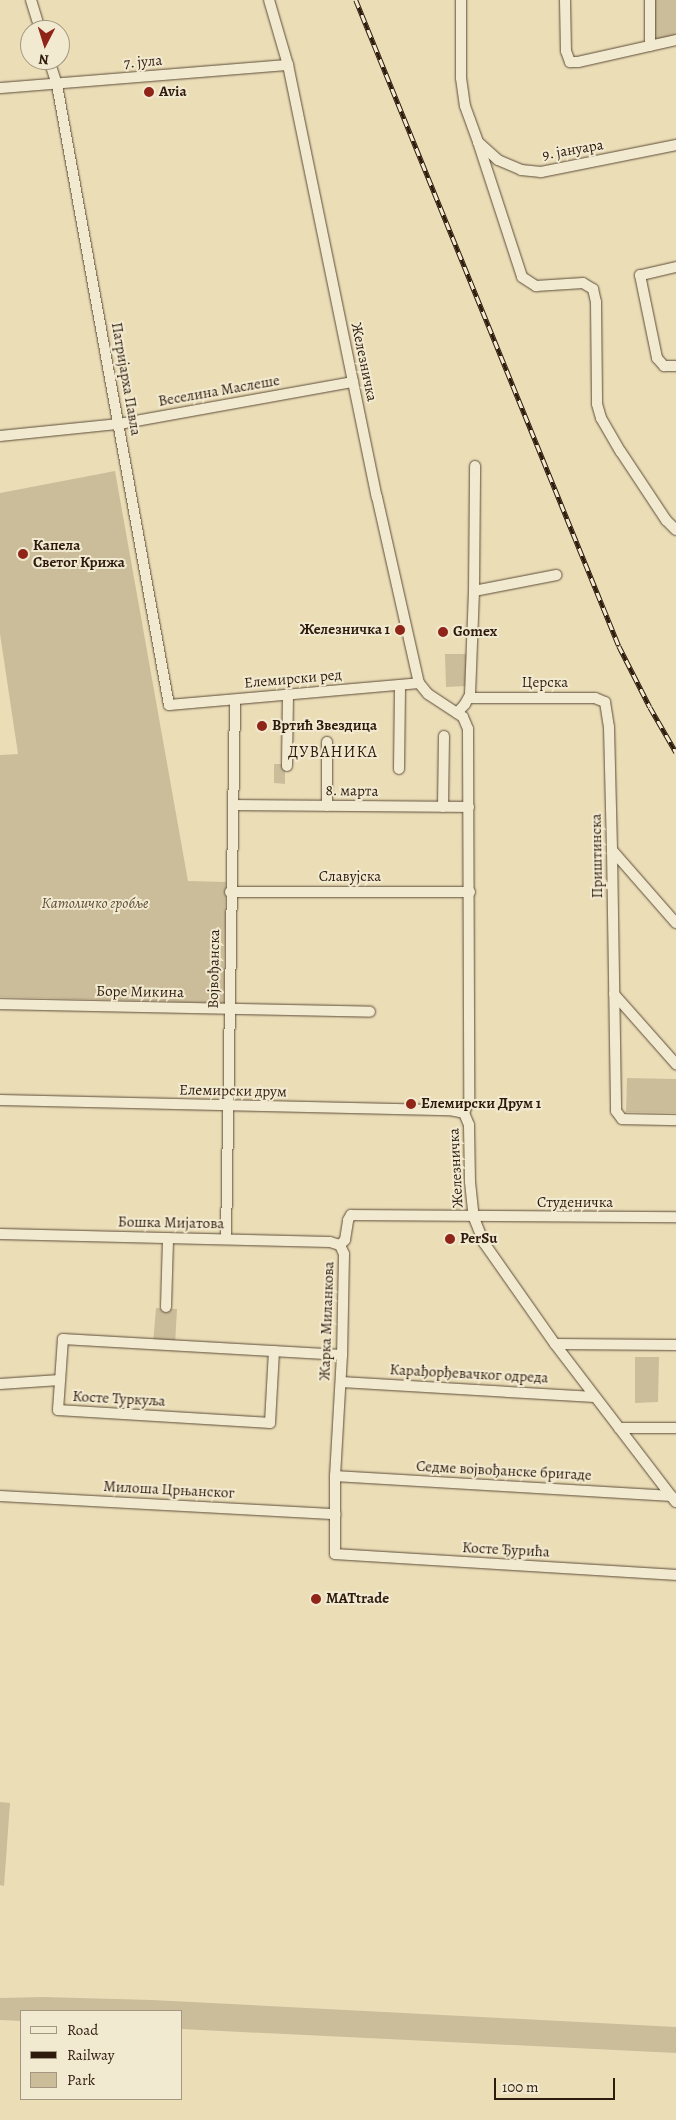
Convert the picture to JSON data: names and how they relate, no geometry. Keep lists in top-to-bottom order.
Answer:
{
  "streets": {
    "street": [
      "7. јула",
      "9. јануара",
      "Железничка",
      "Патријарха Павла",
      "Веселина Маслеше",
      "Елемирски ред",
      "Церска",
      "8. марта",
      "Приштинска",
      "Славујска",
      "Војвођанска",
      "Боре Микина",
      "Елемирски друм",
      "Студеничка",
      "Бошка Мијатова",
      "Жарка Миланкова",
      "Карађорђевачког одреда",
      "Косте Туркуља",
      "Седме војвођанске бригаде",
      "Милоша Црњанског",
      "Косте Ђурића"
    ]
  },
  "crossings": [
    ["7. јула", "Железничка"],
    ["7. јула", "Патријарха Павла"],
    ["Железничка", "Веселина Маслеше"],
    ["Железничка", "Елемирски ред"],
    ["Железничка", "8. марта"],
    ["Железничка", "Славујска"],
    ["Железничка", "Елемирски друм"],
    ["Железничка", "Студеничка"],
    ["Железничка", "Жарка Миланкова"],
    ["Железничка", "Карађорђевачког одреда"],
    ["Железничка", "Седме војвођанске бригаде"],
    ["Патријарха Павла", "Веселина Маслеше"],
    ["Патријарха Павла", "Елемирски ред"],
    ["Елемирски ред", "Војвођанска"],
    ["Церска", "Приштинска"],
    ["8. марта", "Војвођанска"],
    ["Славујска", "Војвођанска"],
    ["Војвођанска", "Боре Микина"],
    ["Војвођанска", "Елемирски друм"],
    ["Војвођанска", "Бошка Мијатова"],
    ["Студеничка", "Жарка Миланкова"],
    ["Бошка Мијатова", "Жарка Миланкова"],
    ["Жарка Миланкова", "Карађорђевачког одреда"],
    ["Жарка Миланкова", "Косте Туркуља"],
    ["Жарка Миланкова", "Седме војвођанске бригаде"],
    ["Жарка Миланкова", "Милоша Црњанског"],
    ["Жарка Миланкова", "Косте Ђурића"]
  ],
  "districts": ["ДУВАНИКА"],
  "parks": ["Католичко гробље"],
  "places": [
    "Avia",
    "Капела Светог Крижа",
    "Железничка 1",
    "Gomex",
    "Вртић Звездица",
    "Елемирски Друм 1",
    "PerSu",
    "MATtrade"
  ],
  "legend": ["Road", "Railway", "Park"],
  "scale_bar": "100 m",
  "north": "bottom"
}
